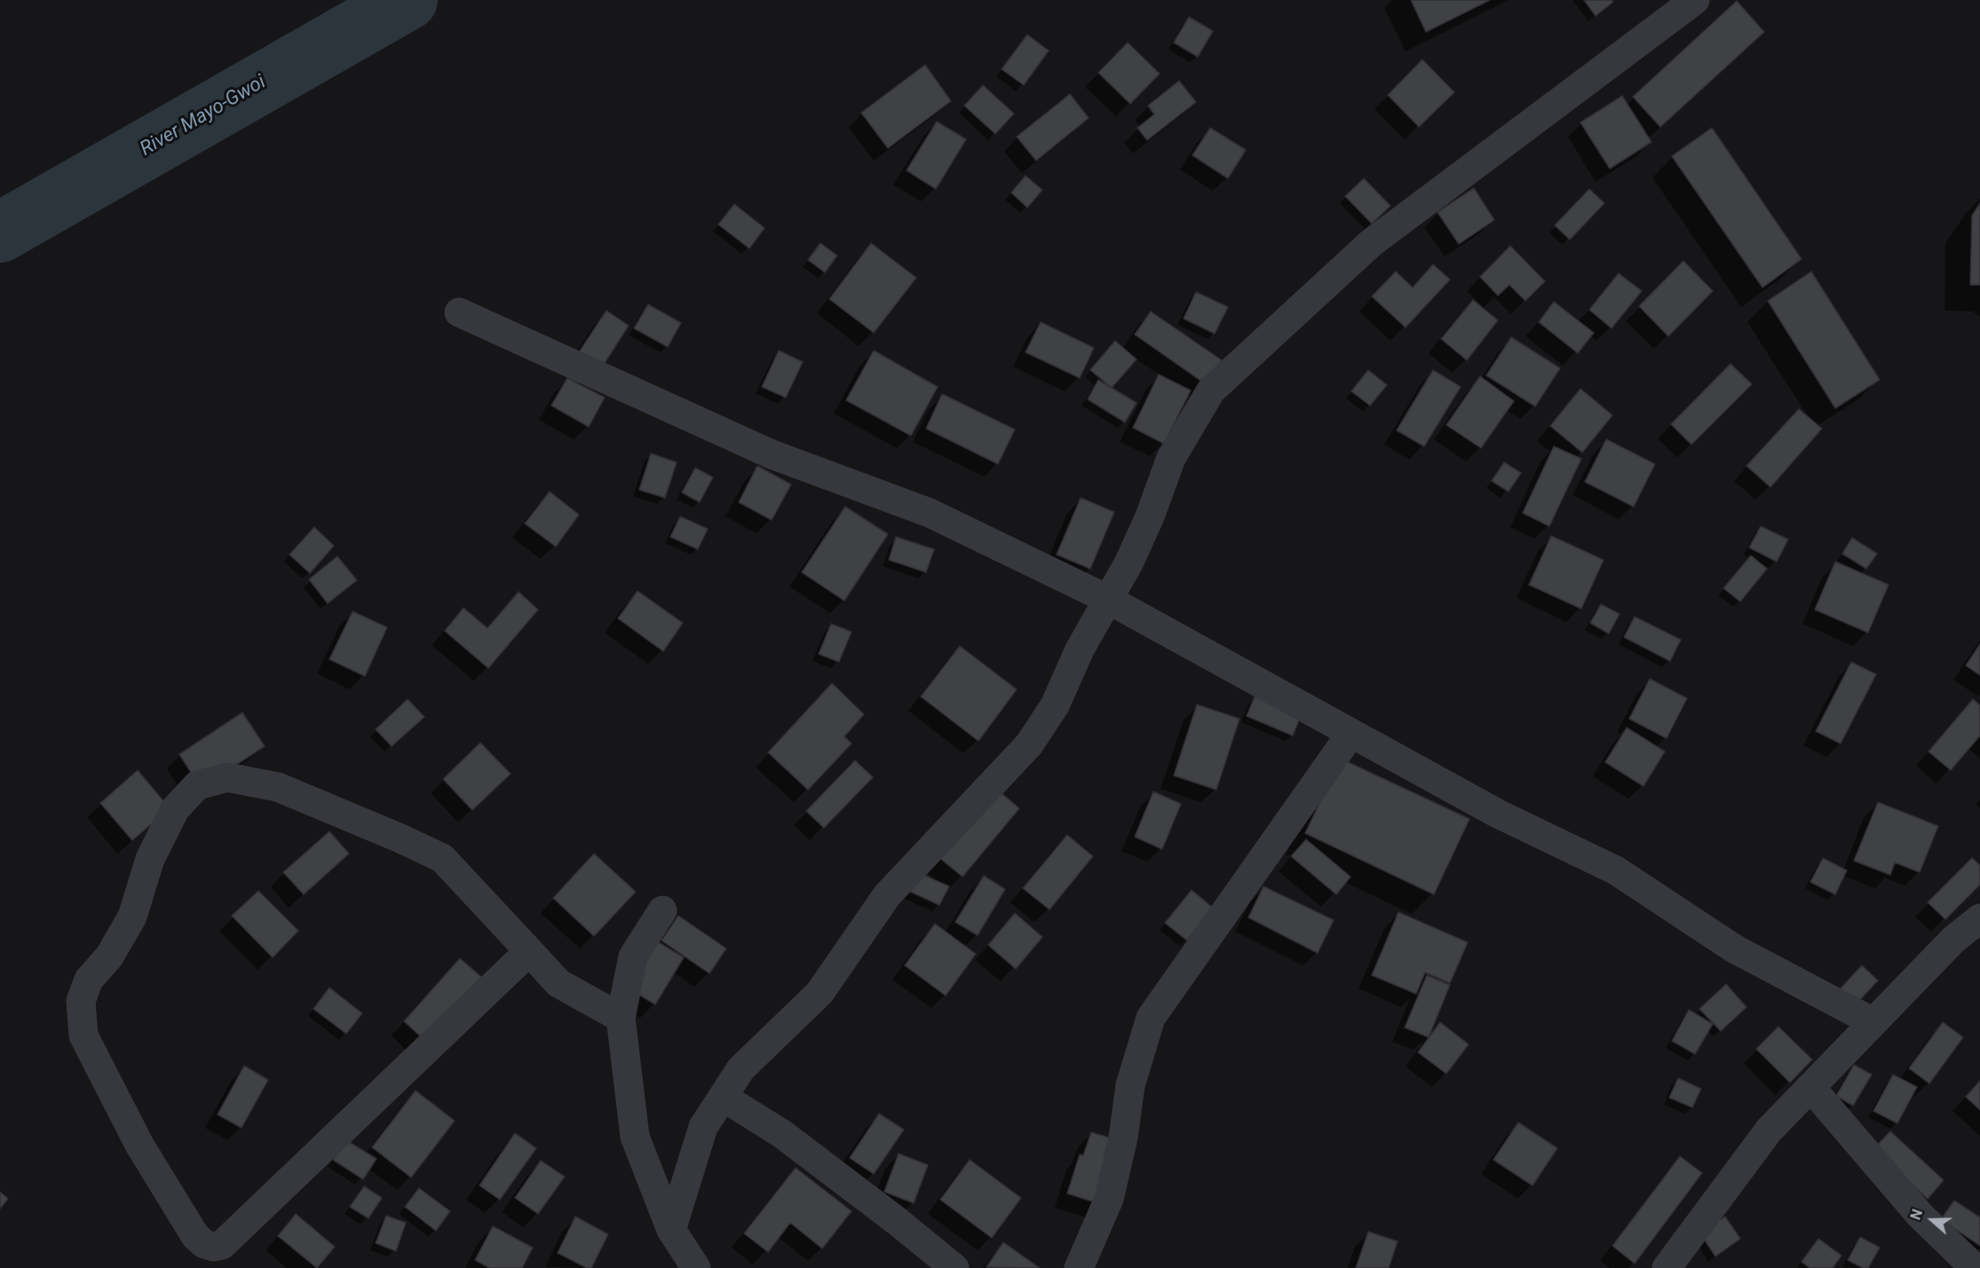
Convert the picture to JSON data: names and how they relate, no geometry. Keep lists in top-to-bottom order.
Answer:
{
  "water": ["River Mayo-Gwoi"],
  "north": "left"
}
